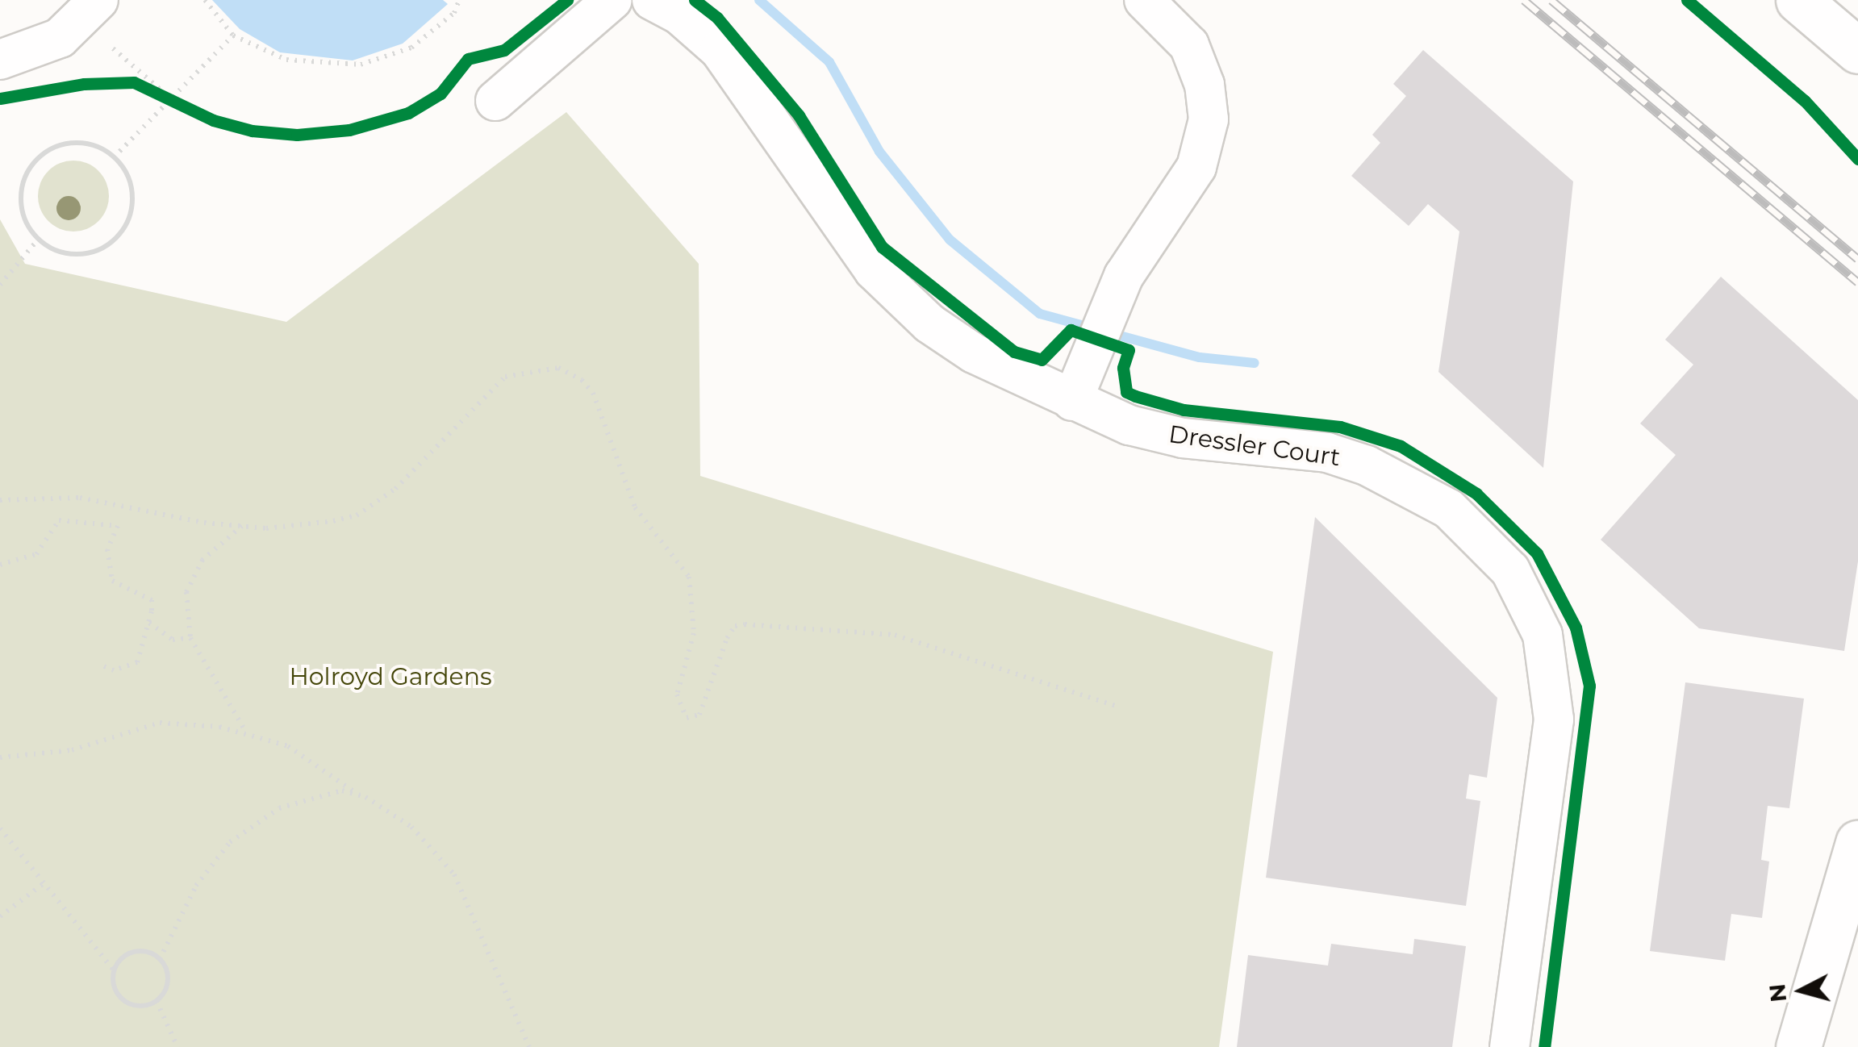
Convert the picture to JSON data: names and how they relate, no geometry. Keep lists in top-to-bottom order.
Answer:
{
  "streets": {
    "street": ["Dressler Court"]
  },
  "parks": ["Holroyd Gardens"],
  "north": "left"
}
